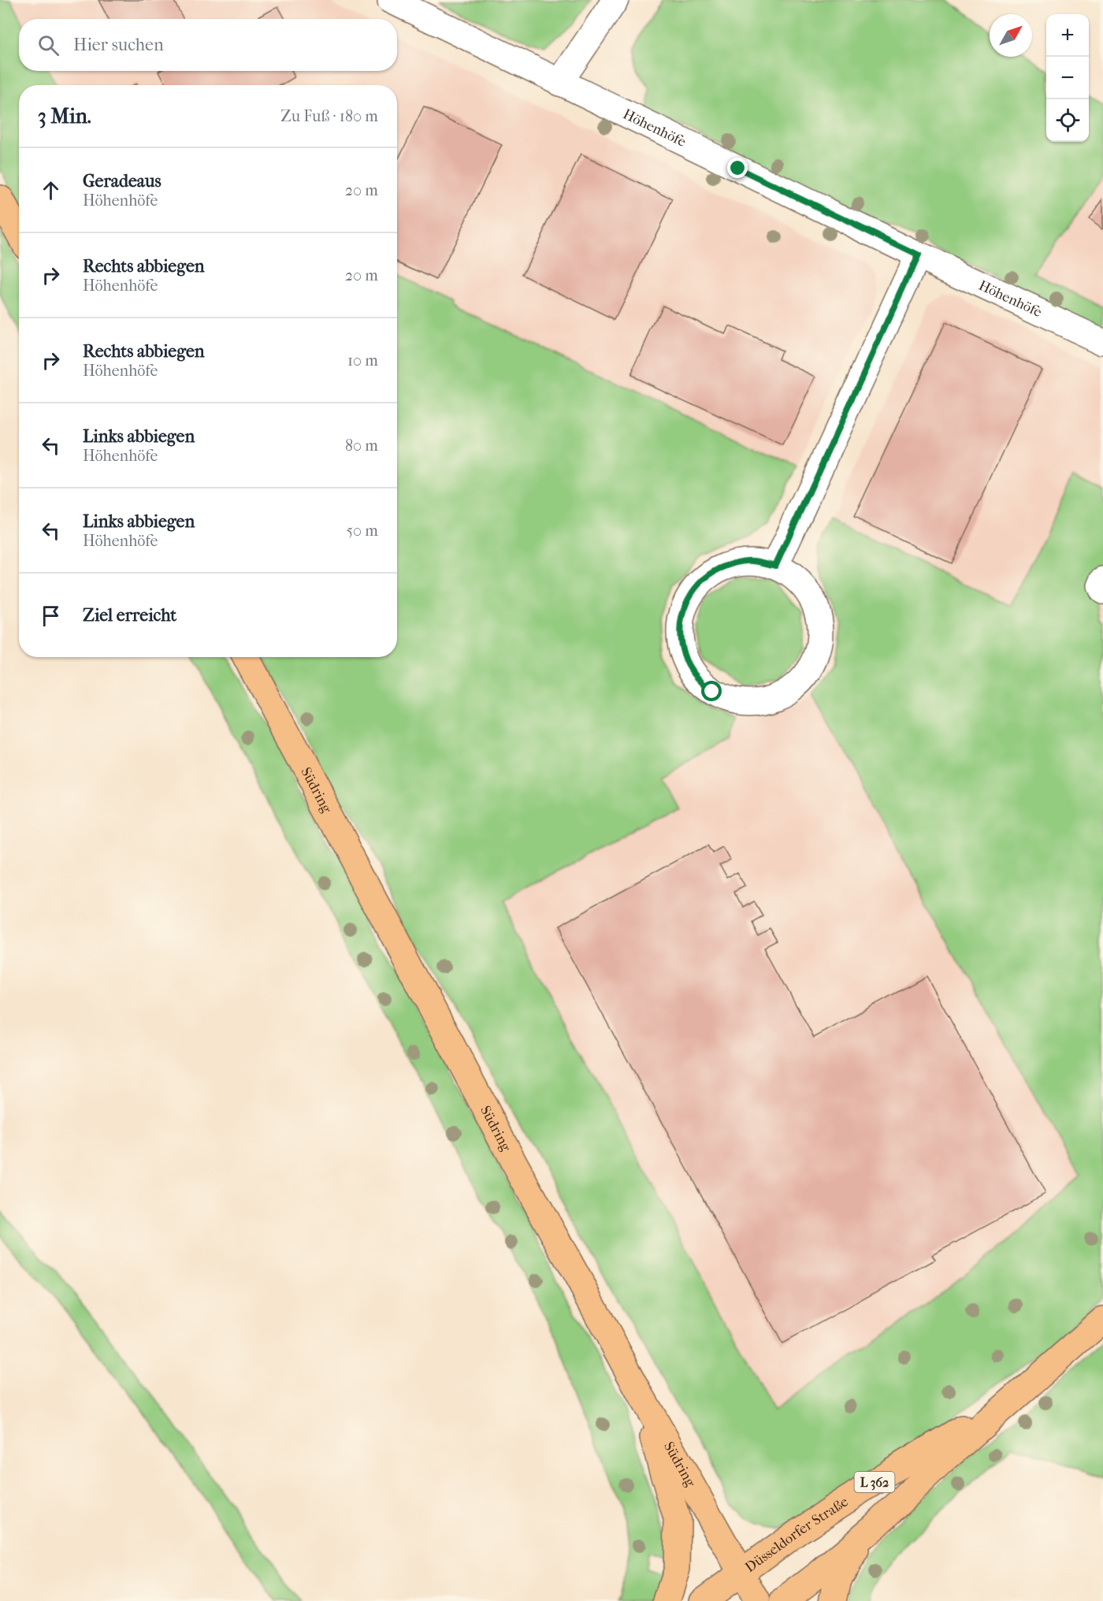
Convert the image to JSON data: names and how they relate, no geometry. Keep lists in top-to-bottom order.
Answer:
{
  "streets": {
    "main road": ["Südring", "L 362", "Düsseldorfer Straße"],
    "street": ["Höhenhöfe"]
  },
  "crossings": [
    ["Südring", "Düsseldorfer Straße"]
  ],
  "north": "top right",
  "page": {
    "map_buttons": ["+", "−"],
    "search": "Hier suchen",
    "heading": ["3 Min.", "Zu Fuß · 180 m"],
    "list": [
      ["Geradeaus", "Höhenhöfe", "20 m"],
      ["Rechts abbiegen", "Höhenhöfe", "20 m"],
      ["Rechts abbiegen", "Höhenhöfe", "10 m"],
      ["Links abbiegen", "Höhenhöfe", "80 m"],
      ["Links abbiegen", "Höhenhöfe", "50 m"],
      "Ziel erreicht"
    ]
  }
}
